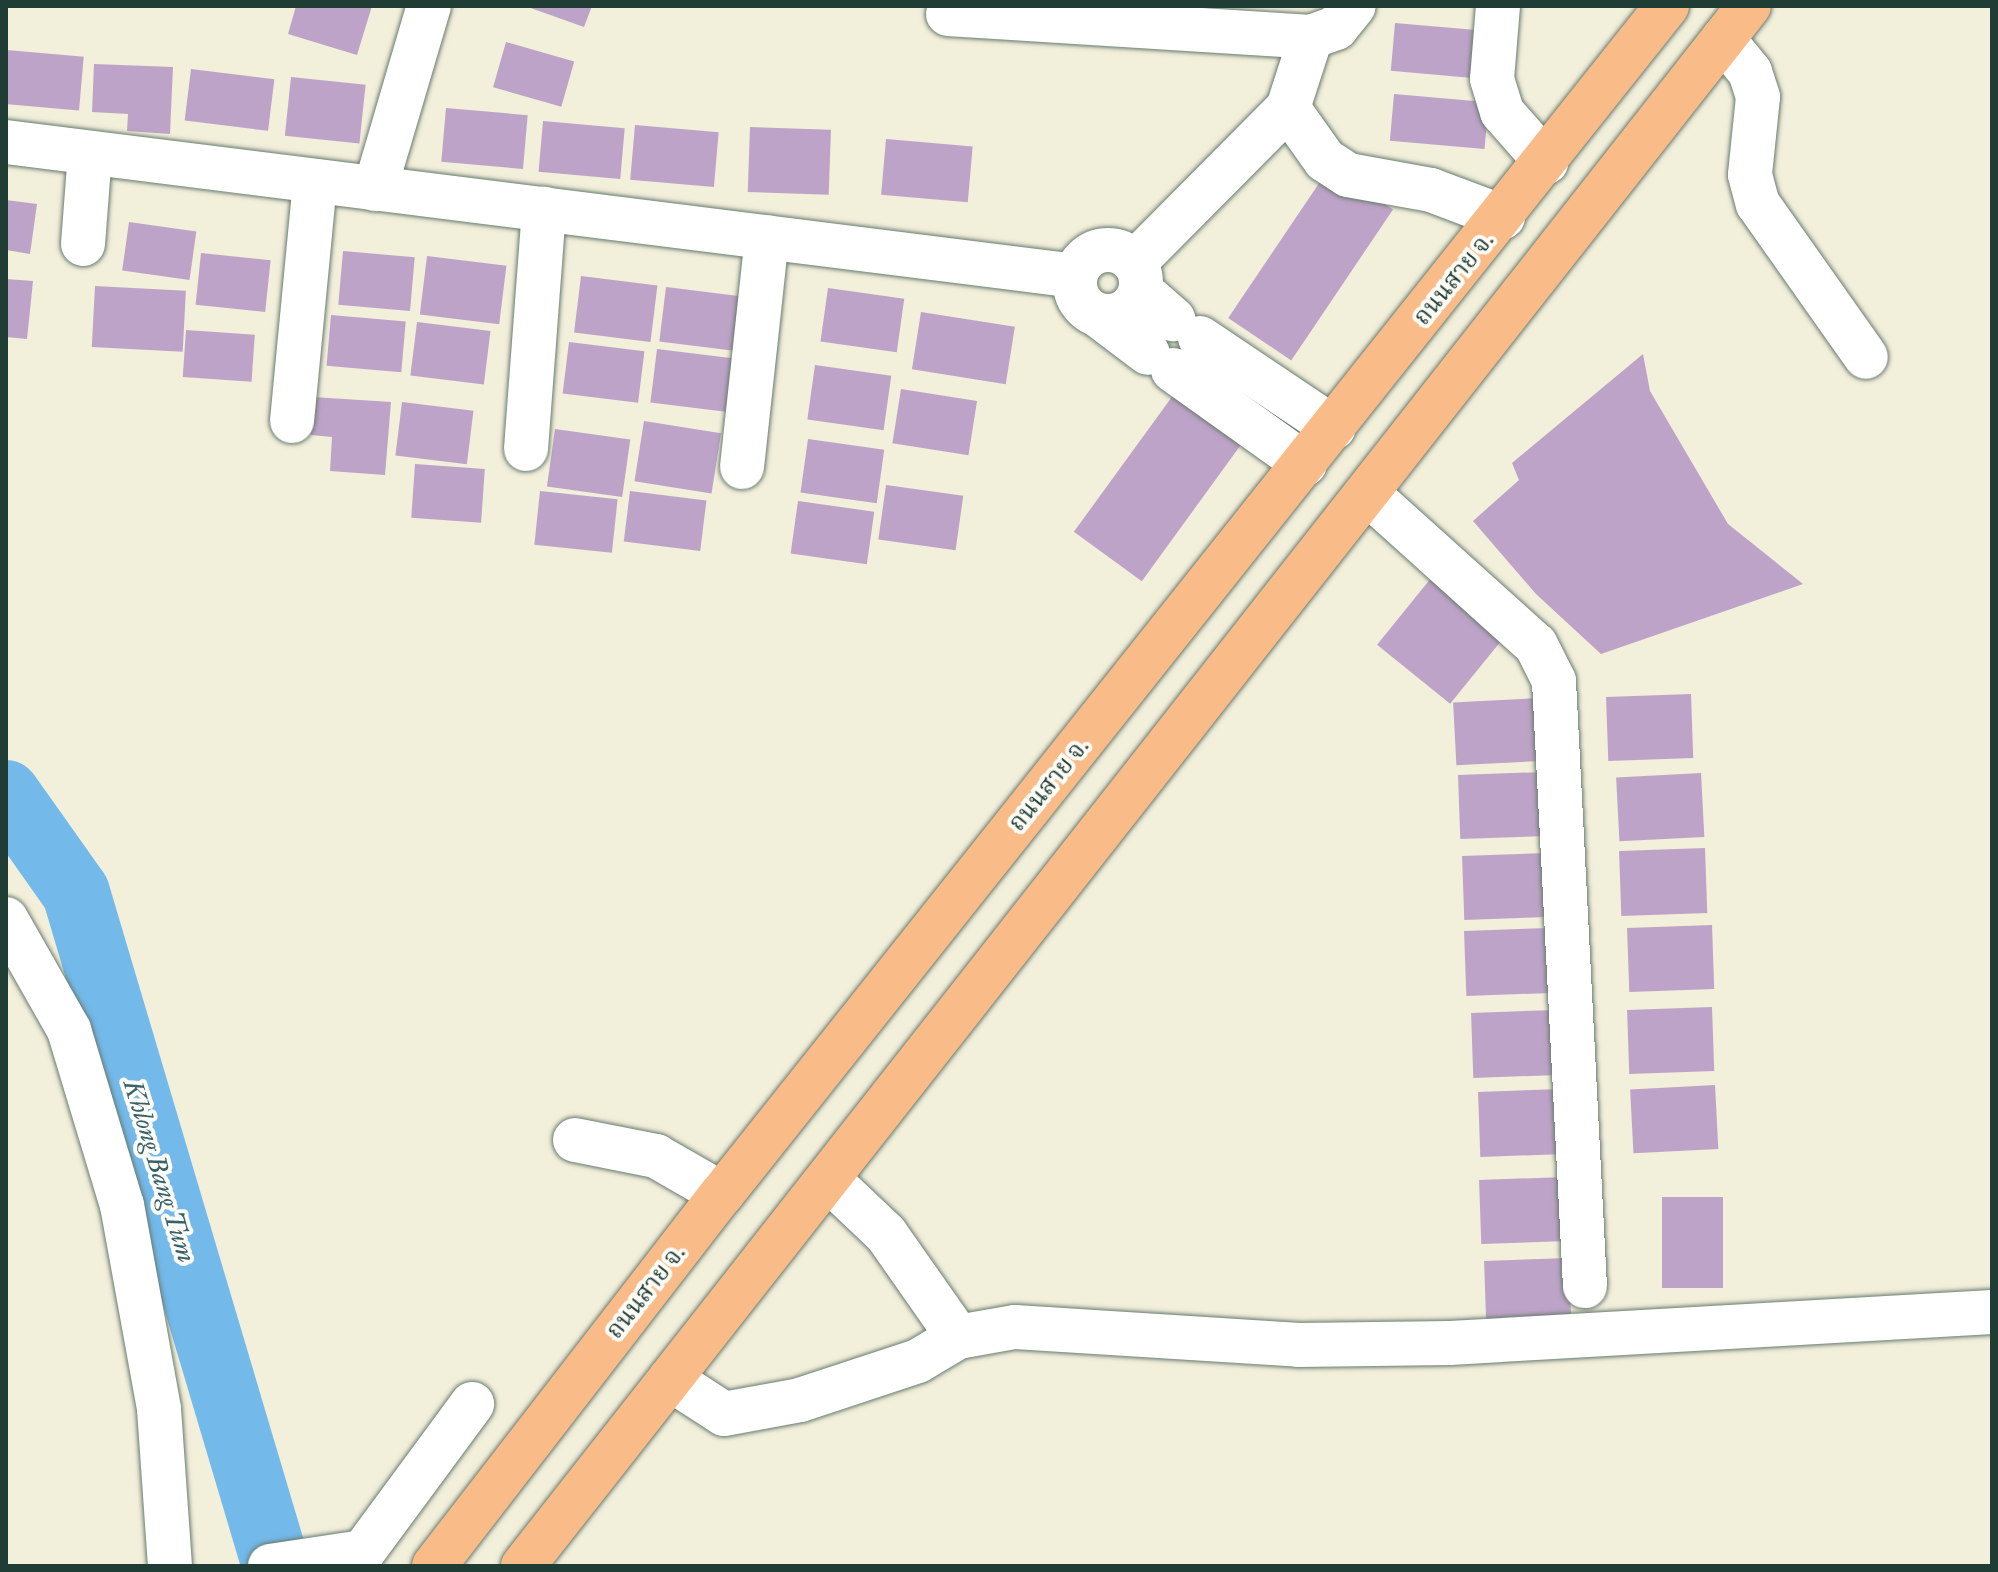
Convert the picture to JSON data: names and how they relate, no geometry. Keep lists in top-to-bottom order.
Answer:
{
  "streets": {
    "main road": ["ถนนสาย จ."]
  },
  "water": ["Khlong Bang Tum"]
}
